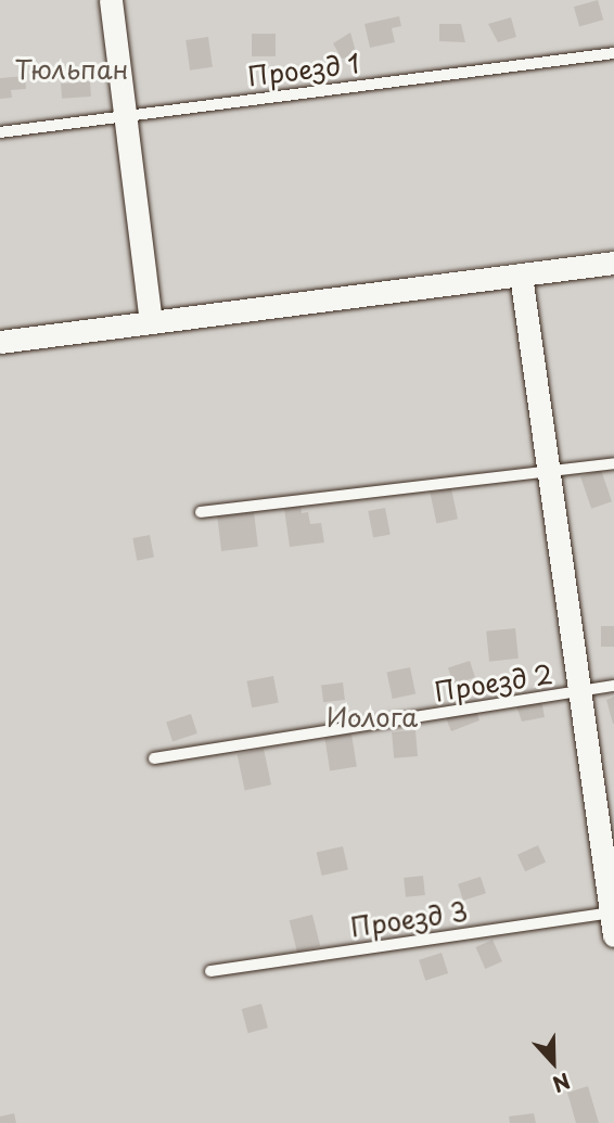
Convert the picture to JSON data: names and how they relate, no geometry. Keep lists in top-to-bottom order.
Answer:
{
  "streets": {
    "lane": ["Проезд 1", "Проезд 2", "Проезд 3"]
  },
  "parks": ["Тюльпан", "Иолога"],
  "north": "bottom"
}
